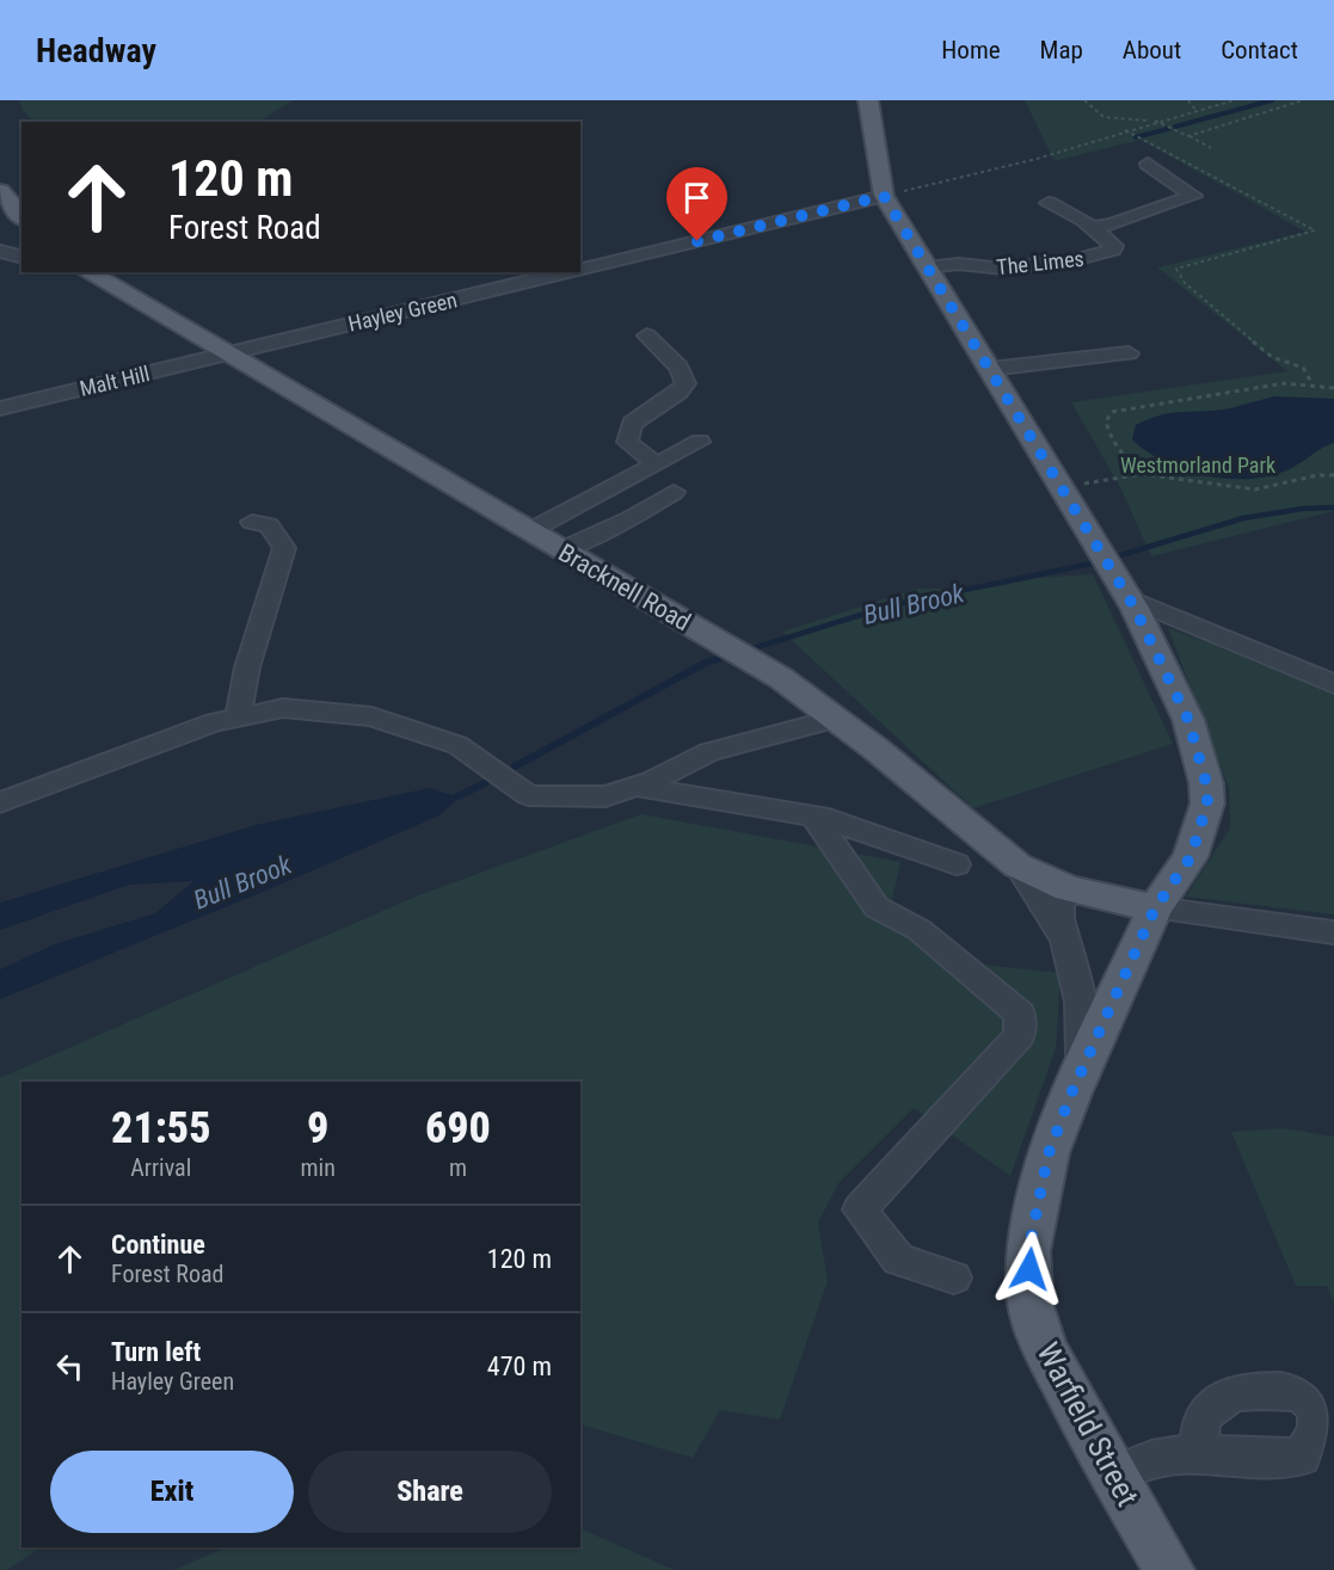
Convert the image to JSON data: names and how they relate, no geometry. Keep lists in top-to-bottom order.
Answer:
{
  "streets": {
    "main road": ["Bracknell Road", "Warfield Street"],
    "street": ["The Limes", "Hayley Green", "Malt Hill"]
  },
  "crossings": [
    ["The Limes", "Warfield Street"],
    ["Hayley Green", "Malt Hill"],
    ["Hayley Green", "Bracknell Road"],
    ["Hayley Green", "Warfield Street"],
    ["Malt Hill", "Bracknell Road"],
    ["Bracknell Road", "Warfield Street"]
  ],
  "water": ["Bull Brook"],
  "parks": ["Westmorland Park"],
  "page": {
    "header": "Headway",
    "nav": [
      "Home",
      "Map",
      "About",
      "Contact"
    ],
    "turn": ["120 m", "Forest Road"],
    "eta": [
      "21:55",
      "Arrival",
      "9",
      "min",
      "690",
      "m"
    ],
    "list": [
      {
        "name": "Continue",
        "note": "Forest Road",
        "value": "120 m"
      },
      {
        "name": "Turn left",
        "note": "Hayley Green",
        "value": "470 m"
      }
    ],
    "buttons": ["Exit", "Share"]
  }
}
